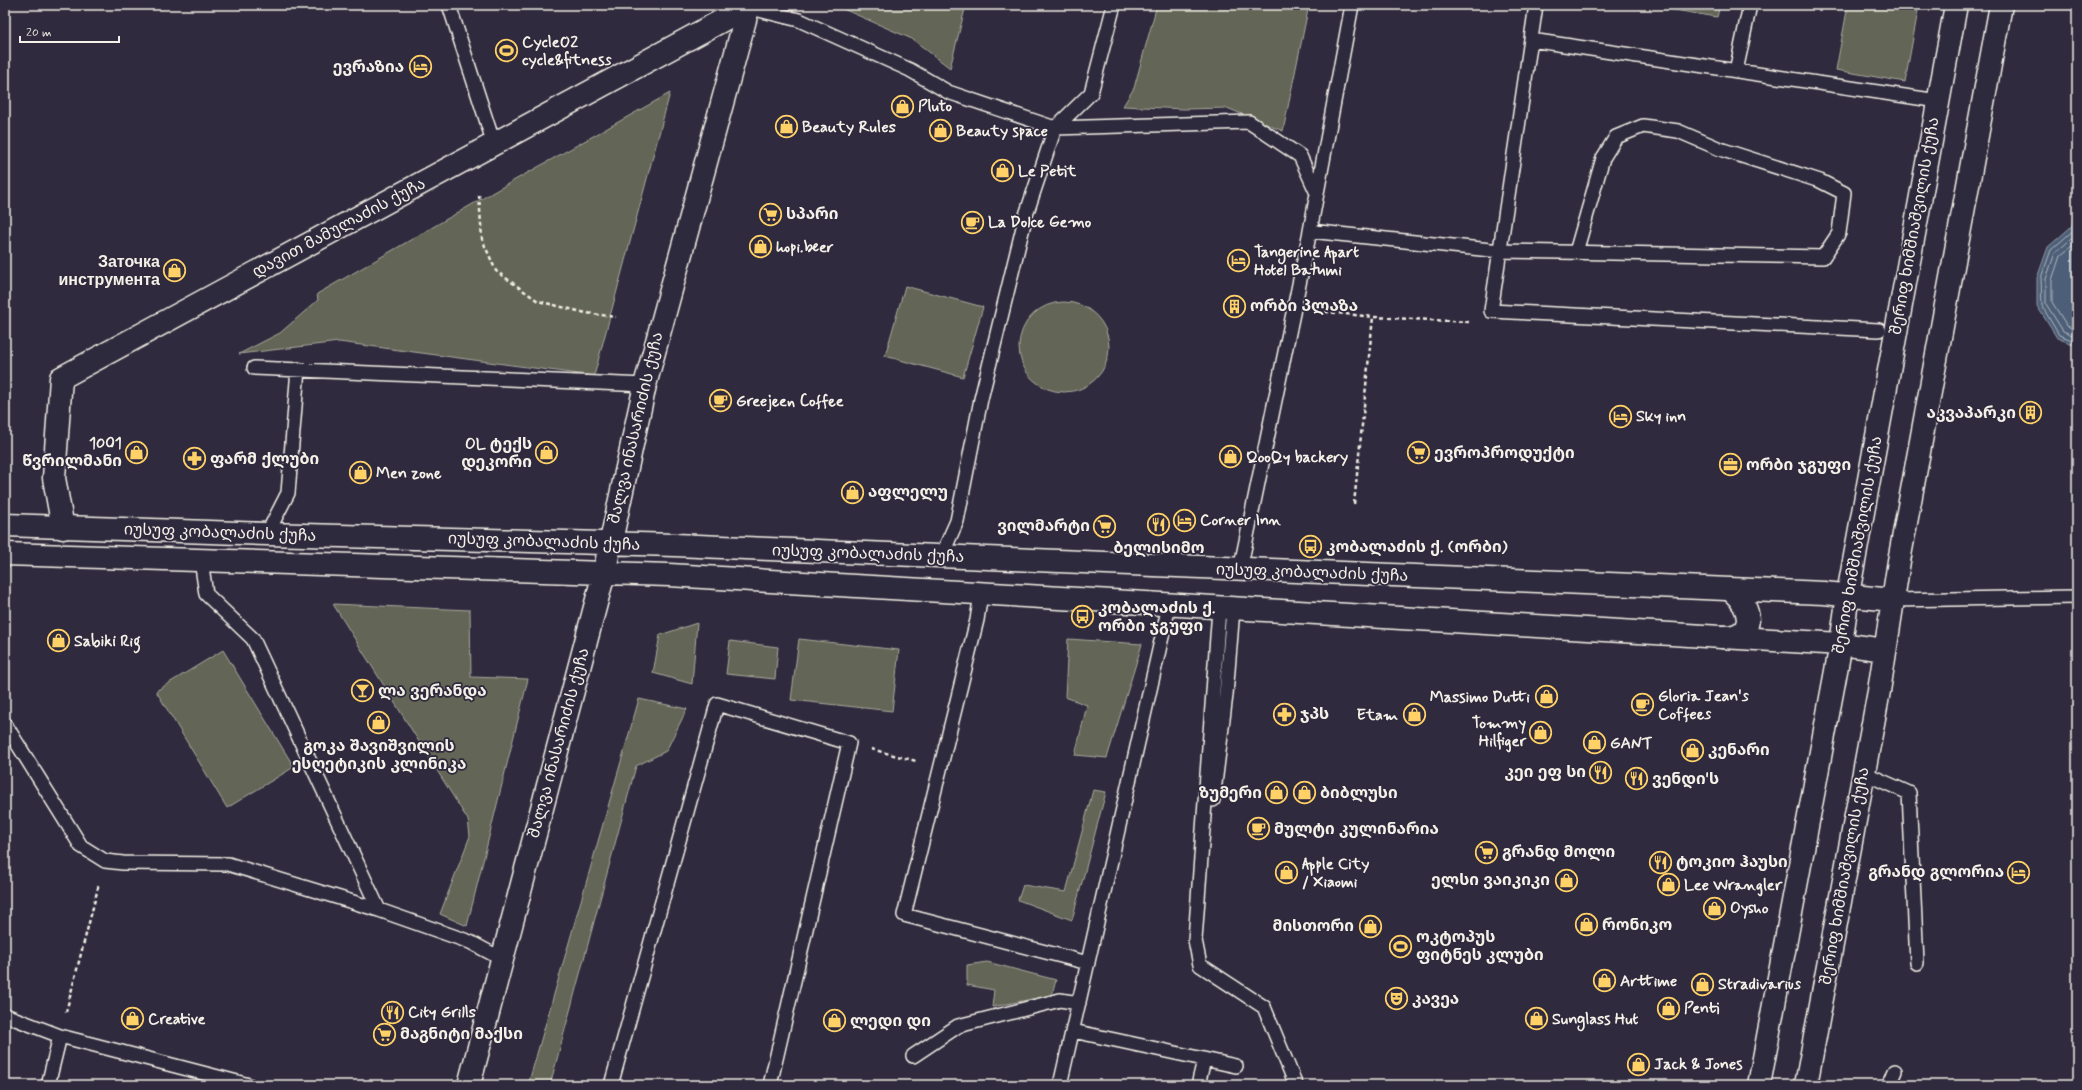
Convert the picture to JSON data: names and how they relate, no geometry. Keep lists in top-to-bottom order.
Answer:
{
  "streets": {
    "street": [
      "შერიფ ხიმშიაშვილის ქუჩა",
      "დავით მამულაძის ქუჩა",
      "შალვა ინასარიძის ქუჩა",
      "იუსუფ კობალაძის ქუჩა"
    ]
  },
  "crossings": [
    ["შერიფ ხიმშიაშვილის ქუჩა", "იუსუფ კობალაძის ქუჩა"],
    ["დავით მამულაძის ქუჩა", "შალვა ინასარიძის ქუჩა"],
    ["დავით მამულაძის ქუჩა", "იუსუფ კობალაძის ქუჩა"],
    ["შალვა ინასარიძის ქუჩა", "იუსუფ კობალაძის ქუჩა"]
  ],
  "places": {
    "sports": ["CycleO2 cycle&fitness", "ოკტოპუს ფიტნეს კლუბი"],
    "hotel": [
      "ევრაზია",
      "Tangerine Apart Hotel Batumi",
      "Sky inn",
      "Corner Inn",
      "გრანდ გლორია"
    ],
    "shop": [
      "Pluto",
      "Beauty Rules",
      "Beauty space",
      "Le Petit",
      "hopi.beer",
      "Заточка инструмента",
      "1001 წვრილმანი",
      "OL ტექს დეკორი",
      "QooQy backery",
      "Men zone",
      "აფლელუ",
      "Sabiki Rig",
      "Massimo Dutti",
      "Etam",
      "გოკა შავიშვილის ესღეტიკის კლინიკა",
      "Tommy Hilfiger",
      "GANT",
      "კენარი",
      "ზუმერი",
      "ბიბლუსი",
      "Apple City / Xiaomi",
      "ელსი ვაიკიკი",
      "Lee Wrangler",
      "Oysho",
      "რონიკო",
      "მისთორი",
      "Arttime",
      "Stradivarius",
      "Penti",
      "Creative",
      "Sunglass Hut",
      "ლედი დი",
      "Jack & Jones"
    ],
    "supermarket": [
      "სპარი",
      "ევროპროდუქტი",
      "ვილმარტი",
      "გრანდ მოლი",
      "მაგნიტი მაქსი"
    ],
    "cafe": [
      "La Dolce Gemo",
      "Greejeen Coffee",
      "Gloria Jean's Coffees",
      "მულტი კულინარია"
    ],
    "building": ["ორბი პლაზა", "აკვაპარკი"],
    "pharmacy": ["ფარმ ქლუბი", "ჯპს"],
    "office": ["ორბი ჯგუფი"],
    "restaurant": [
      "ბელისიმო",
      "კეი ეფ სი",
      "ვენდი'ს",
      "ტოკიო ჰაუსი",
      "City Grills"
    ],
    "bus stop": ["კობალაძის ქ. (ორბი)", "კობალაძის ქ. ორბი ჯგუფი"],
    "bar": ["ლა ვერანდა"],
    "theatre": ["კავეა"]
  },
  "scale_bar": "20 m"
}
